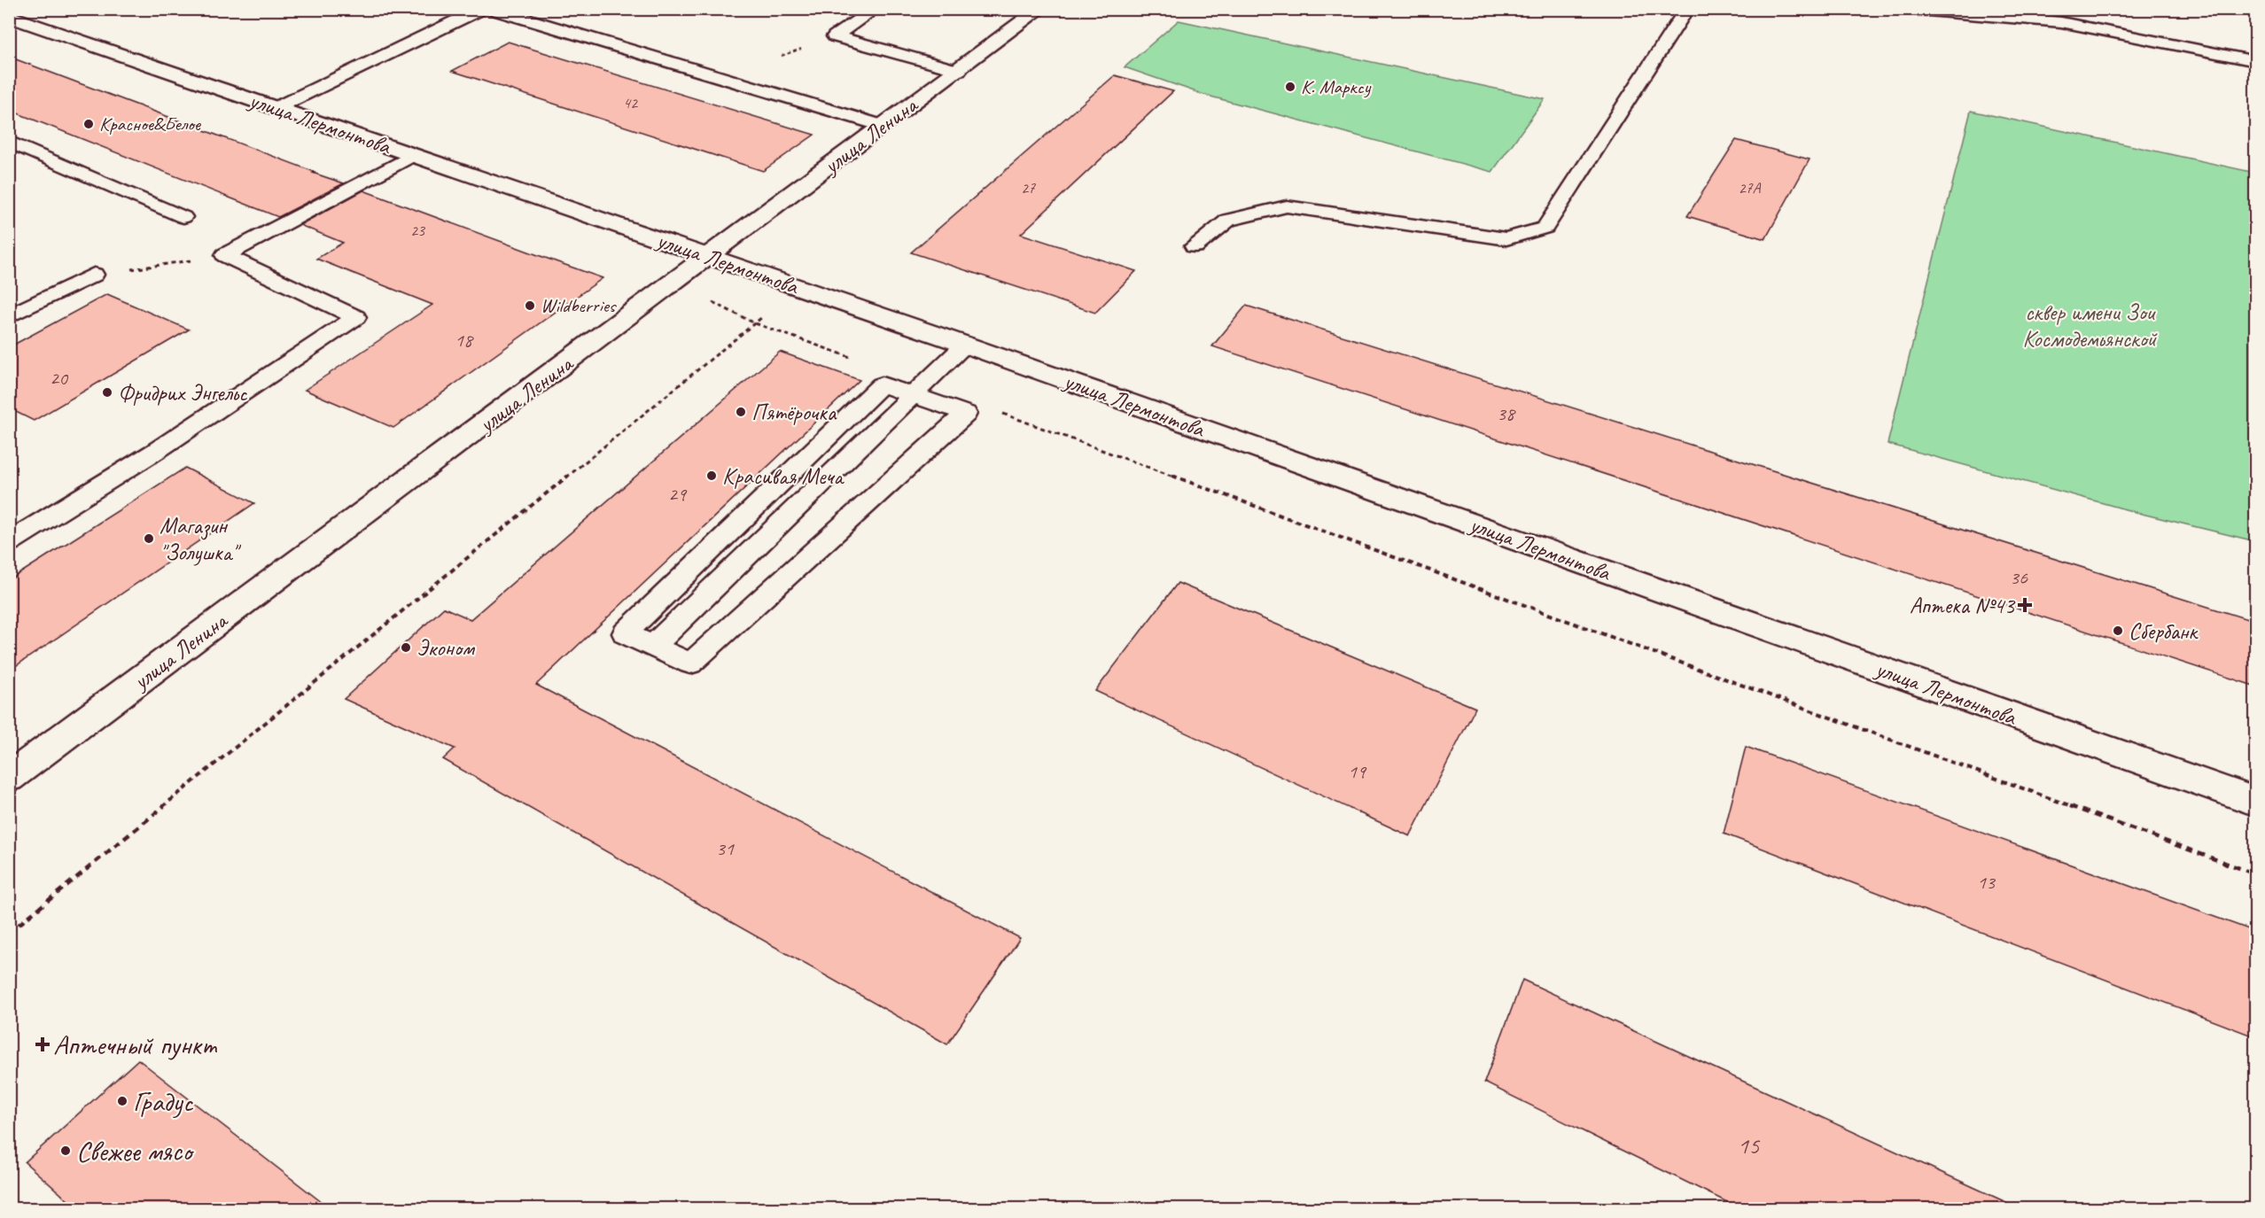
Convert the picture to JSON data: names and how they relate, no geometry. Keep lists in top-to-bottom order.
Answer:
{
  "streets": {
    "street": ["улица Лермонтова", "улица Ленина"]
  },
  "crossings": [
    ["улица Лермонтова", "улица Ленина"]
  ],
  "parks": ["сквер имени Зои Космодемьянской"],
  "places": {
    "other": [
      "К. Марксу",
      "Красное&Белое",
      "Wildberries",
      "Фридрих Энгельс",
      "Пятёрочка",
      "Красивая Меча",
      "Магазин \"Золушка\"",
      "Сбербанк",
      "Эконом",
      "Градус",
      "Свежее мясо"
    ],
    "health": ["Аптека №43", "Аптечный пункт"]
  },
  "house_numbers": [
    "42",
    "27",
    "27А",
    "23",
    "18",
    "20",
    "38",
    "29",
    "36",
    "19",
    "31",
    "13",
    "15"
  ]
}
